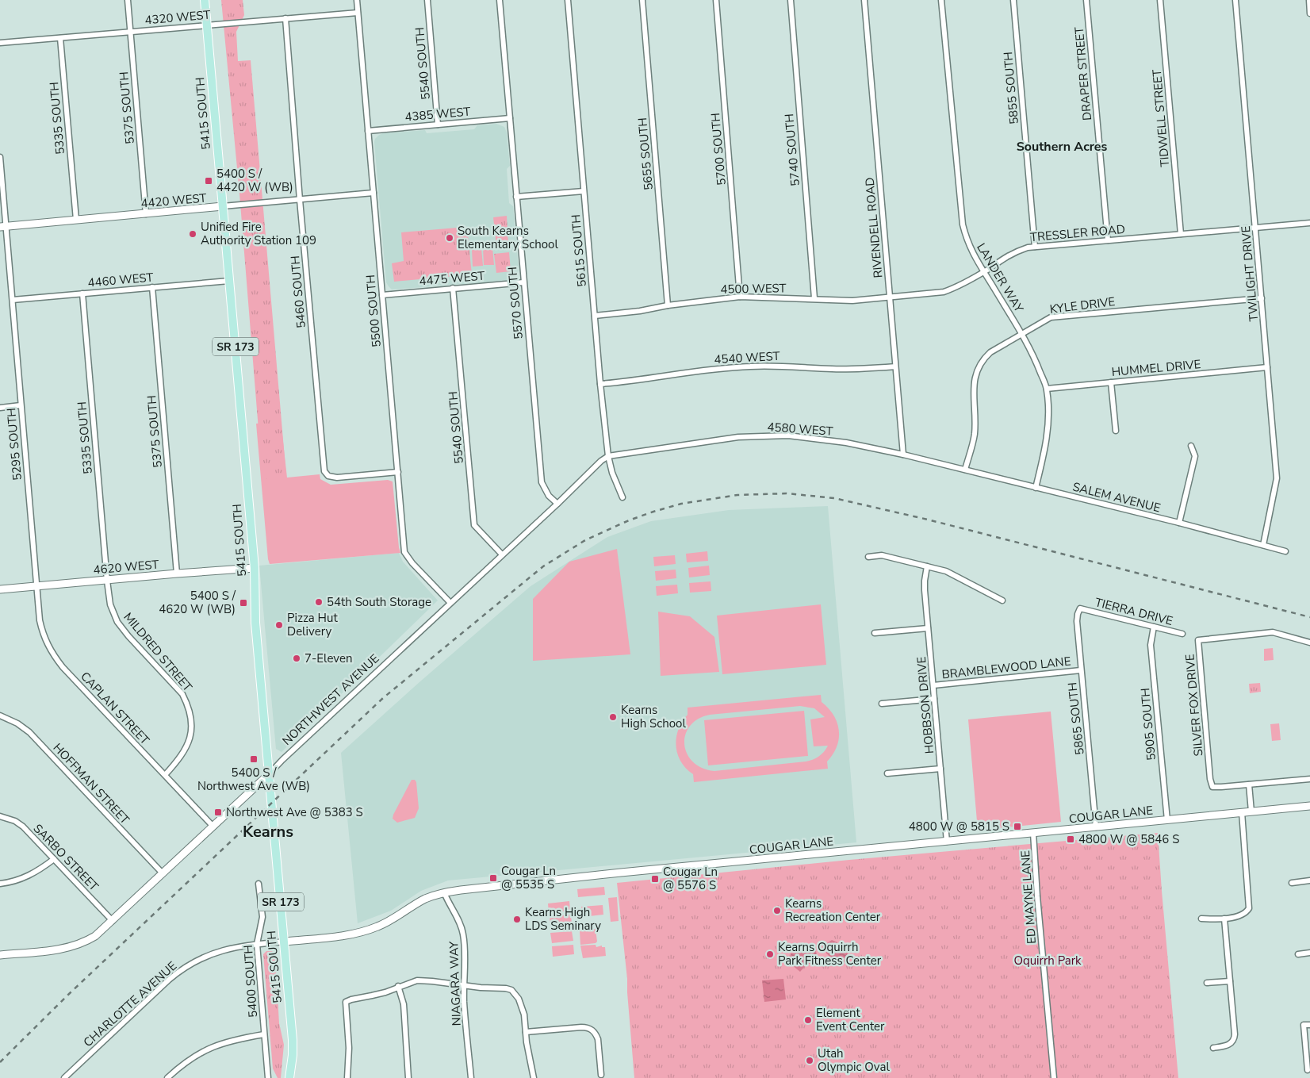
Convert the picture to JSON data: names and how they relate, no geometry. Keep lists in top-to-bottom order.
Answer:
{
  "streets": {
    "main road": [
      "5415 SOUTH",
      "4420 WEST",
      "SR 173",
      "4620 WEST",
      "NORTHWEST AVENUE",
      "COUGAR LANE"
    ],
    "street": [
      "4320 WEST",
      "5540 SOUTH",
      "DRAPER STREET",
      "5855 SOUTH",
      "5375 SOUTH",
      "4385 WEST",
      "5335 SOUTH",
      "TIDWELL STREET",
      "5700 SOUTH",
      "5740 SOUTH",
      "5655 SOUTH",
      "RIVENDELL ROAD",
      "TRESSLER ROAD",
      "5615 SOUTH",
      "TWILIGHT DRIVE",
      "LANDER WAY",
      "4475 WEST",
      "4460 WEST",
      "4500 WEST",
      "5460 SOUTH",
      "5570 SOUTH",
      "KYLE DRIVE",
      "5500 SOUTH",
      "4540 WEST",
      "HUMMEL DRIVE",
      "4580 WEST",
      "5295 SOUTH",
      "SALEM AVENUE",
      "TIERRA DRIVE",
      "MILDRED STREET",
      "BRAMBLEWOOD LANE",
      "HOBBSON DRIVE",
      "SILVER FOX DRIVE",
      "CAPLAN STREET",
      "5865 SOUTH",
      "5905 SOUTH",
      "HOFFMAN STREET",
      "SARBO STREET",
      "ED MAYNE LANE",
      "5400 SOUTH",
      "NIAGARA WAY",
      "CHARLOTTE AVENUE"
    ]
  },
  "crossings": [
    ["4320 WEST", "5375 SOUTH"],
    ["4320 WEST", "5415 SOUTH"],
    ["4320 WEST", "5335 SOUTH"],
    ["4320 WEST", "5460 SOUTH"],
    ["4320 WEST", "5500 SOUTH"],
    ["5540 SOUTH", "4385 WEST"],
    ["5540 SOUTH", "4475 WEST"],
    ["5540 SOUTH", "NORTHWEST AVENUE"],
    ["DRAPER STREET", "TRESSLER ROAD"],
    ["5855 SOUTH", "TRESSLER ROAD"],
    ["5375 SOUTH", "4420 WEST"],
    ["5375 SOUTH", "4460 WEST"],
    ["5375 SOUTH", "4620 WEST"],
    ["5415 SOUTH", "4420 WEST"],
    ["5415 SOUTH", "4460 WEST"],
    ["5415 SOUTH", "4620 WEST"],
    ["5415 SOUTH", "NORTHWEST AVENUE"],
    ["5415 SOUTH", "COUGAR LANE"],
    ["5415 SOUTH", "CHARLOTTE AVENUE"],
    ["4385 WEST", "5570 SOUTH"],
    ["4385 WEST", "5500 SOUTH"],
    ["5335 SOUTH", "4420 WEST"],
    ["5335 SOUTH", "4460 WEST"],
    ["5335 SOUTH", "4620 WEST"],
    ["5335 SOUTH", "MILDRED STREET"],
    ["TIDWELL STREET", "TRESSLER ROAD"],
    ["5700 SOUTH", "4500 WEST"],
    ["5740 SOUTH", "4500 WEST"],
    ["5655 SOUTH", "4500 WEST"],
    ["4420 WEST", "5460 SOUTH"],
    ["4420 WEST", "5500 SOUTH"],
    ["4420 WEST", "5295 SOUTH"],
    ["RIVENDELL ROAD", "TRESSLER ROAD"],
    ["RIVENDELL ROAD", "4500 WEST"],
    ["RIVENDELL ROAD", "4540 WEST"],
    ["RIVENDELL ROAD", "4580 WEST"],
    ["TRESSLER ROAD", "TWILIGHT DRIVE"],
    ["TRESSLER ROAD", "LANDER WAY"],
    ["TRESSLER ROAD", "4500 WEST"],
    ["5615 SOUTH", "4500 WEST"],
    ["5615 SOUTH", "4540 WEST"],
    ["5615 SOUTH", "4580 WEST"],
    ["5615 SOUTH", "NORTHWEST AVENUE"],
    ["TWILIGHT DRIVE", "KYLE DRIVE"],
    ["TWILIGHT DRIVE", "HUMMEL DRIVE"],
    ["TWILIGHT DRIVE", "SALEM AVENUE"],
    ["LANDER WAY", "KYLE DRIVE"],
    ["LANDER WAY", "HUMMEL DRIVE"],
    ["LANDER WAY", "SALEM AVENUE"],
    ["4475 WEST", "5570 SOUTH"],
    ["4475 WEST", "5500 SOUTH"],
    ["4460 WEST", "5295 SOUTH"],
    ["5460 SOUTH", "5500 SOUTH"],
    ["5570 SOUTH", "NORTHWEST AVENUE"],
    ["KYLE DRIVE", "4580 WEST"],
    ["KYLE DRIVE", "SALEM AVENUE"],
    ["5500 SOUTH", "NORTHWEST AVENUE"],
    ["4580 WEST", "SALEM AVENUE"],
    ["4580 WEST", "NORTHWEST AVENUE"],
    ["5295 SOUTH", "4620 WEST"],
    ["5295 SOUTH", "CAPLAN STREET"],
    ["4620 WEST", "MILDRED STREET"],
    ["4620 WEST", "CAPLAN STREET"],
    ["TIERRA DRIVE", "5865 SOUTH"],
    ["TIERRA DRIVE", "5905 SOUTH"],
    ["MILDRED STREET", "CAPLAN STREET"],
    ["BRAMBLEWOOD LANE", "HOBBSON DRIVE"],
    ["BRAMBLEWOOD LANE", "5865 SOUTH"],
    ["NORTHWEST AVENUE", "CAPLAN STREET"],
    ["NORTHWEST AVENUE", "HOFFMAN STREET"],
    ["NORTHWEST AVENUE", "SARBO STREET"],
    ["HOBBSON DRIVE", "COUGAR LANE"],
    ["5865 SOUTH", "COUGAR LANE"],
    ["5905 SOUTH", "COUGAR LANE"],
    ["COUGAR LANE", "ED MAYNE LANE"],
    ["COUGAR LANE", "NIAGARA WAY"],
    ["COUGAR LANE", "CHARLOTTE AVENUE"],
    ["5400 SOUTH", "CHARLOTTE AVENUE"]
  ],
  "districts": ["Southern Acres", "Kearns"],
  "parks": ["Oquirrh Park"],
  "places": {
    "transit": [
      "5400 S / 4420 W (WB)",
      "5400 S / 4620 W (WB)",
      "5400 S / Northwest Ave (WB)",
      "Northwest Ave @ 5383 S",
      "4800 W @ 5815 S",
      "4800 W @ 5846 S",
      "Cougar Ln @ 5535 S",
      "Cougar Ln @ 5576 S"
    ],
    "other": [
      "Unified Fire Authority Station 109",
      "South Kearns Elementary School",
      "54th South Storage",
      "Pizza Hut Delivery",
      "7-Eleven",
      "Kearns High School",
      "Kearns Recreation Center",
      "Kearns High LDS Seminary",
      "Kearns Oquirrh Park Fitness Center",
      "Element Event Center",
      "Utah Olympic Oval"
    ]
  }
}
